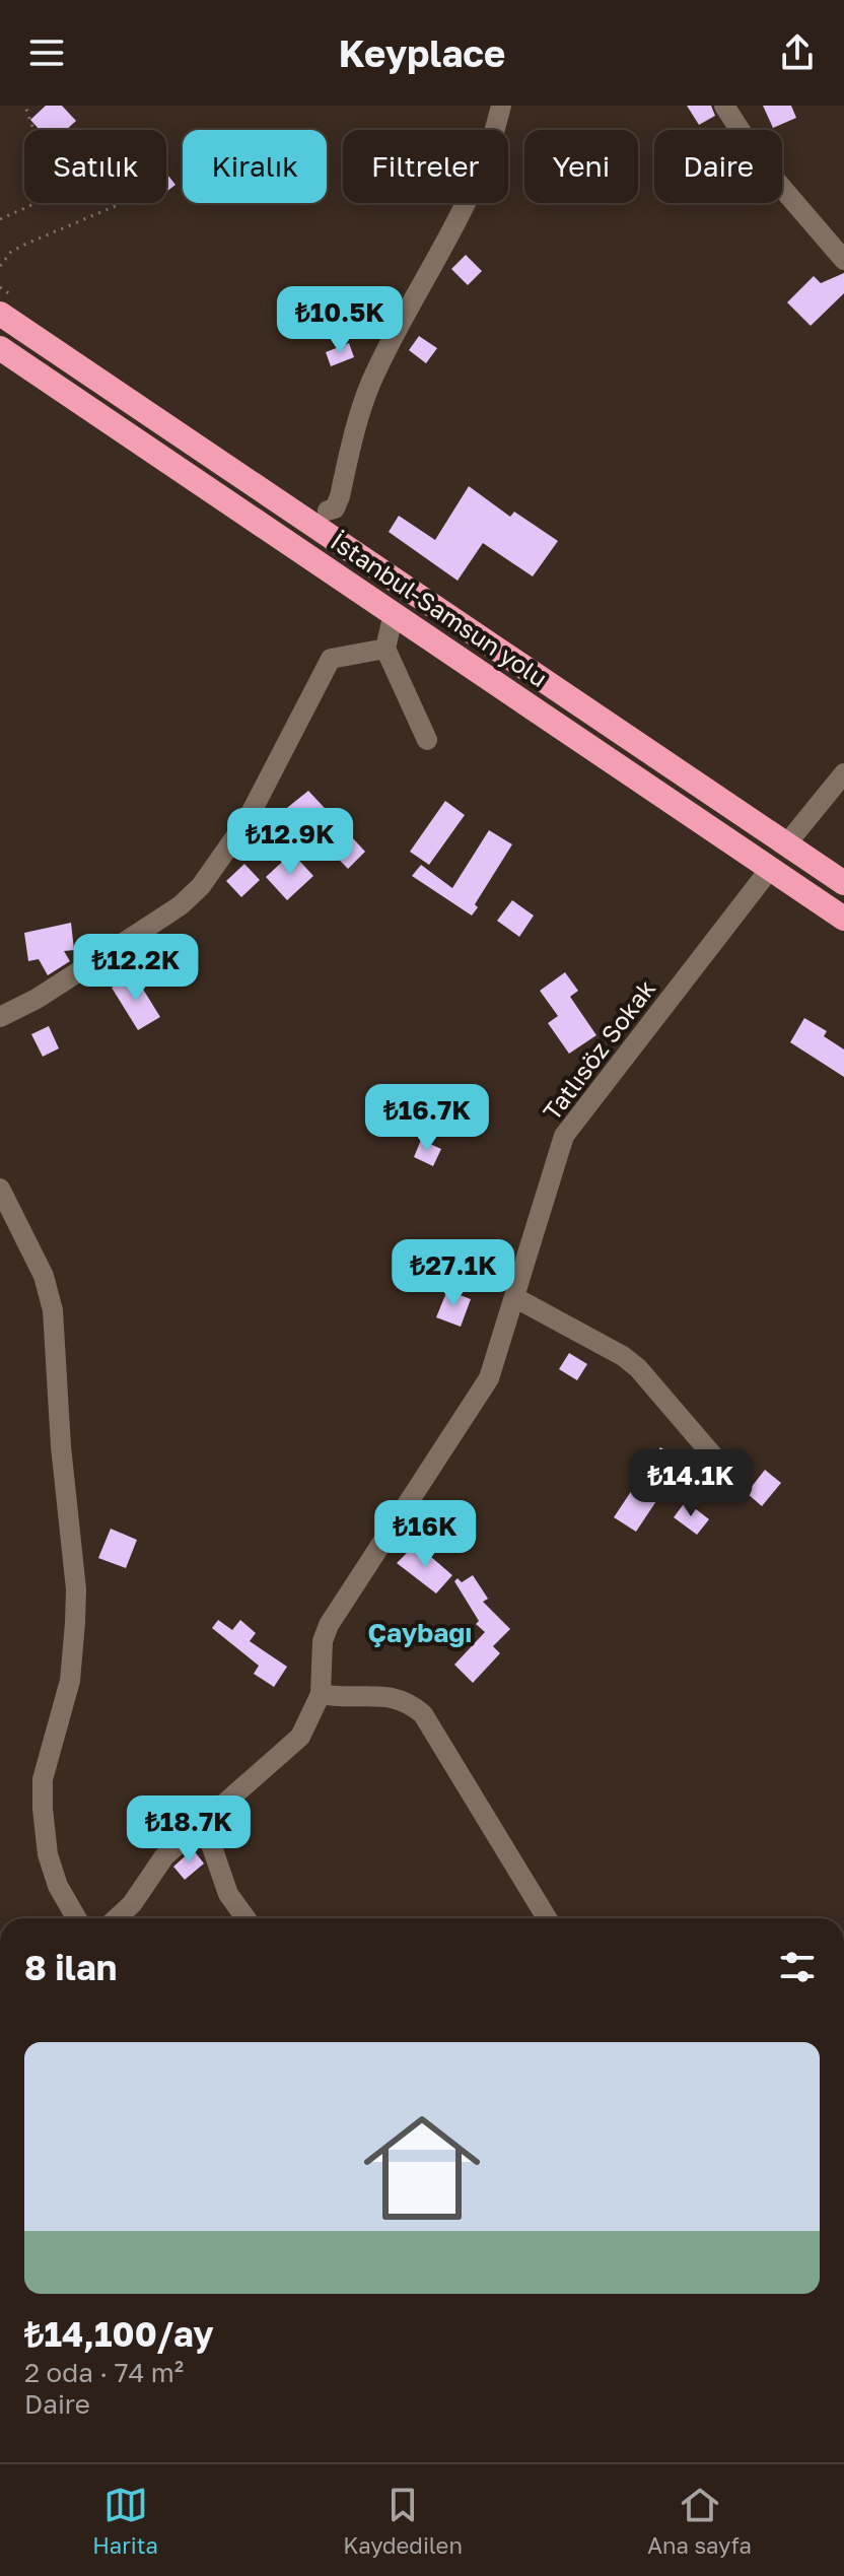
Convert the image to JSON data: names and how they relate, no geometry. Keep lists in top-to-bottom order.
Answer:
{
  "streets": {
    "highway": ["İstanbul-Samsun yolu"],
    "street": ["Tatlısöz Sokak"]
  },
  "crossings": [
    ["İstanbul-Samsun yolu", "Tatlısöz Sokak"]
  ],
  "districts": ["Çaybağı"],
  "page": {
    "header": "Keyplace",
    "chip": [
      "Satılık",
      "Kiralık",
      "Filtreler",
      "Yeni",
      "Daire"
    ],
    "price": [
      "₺10.5K",
      "₺12.9K",
      "₺12.2K",
      "₺16.7K",
      "₺27.1K",
      "₺14.1K",
      "₺16K",
      "₺18.7K"
    ],
    "heading": "8 ilan",
    "list": [
      {
        "name": "₺14,100/ay",
        "note": "2 oda · 74 m² · Daire"
      }
    ],
    "tabs": ["Harita", "Kaydedilen", "Ana sayfa"]
  }
}
